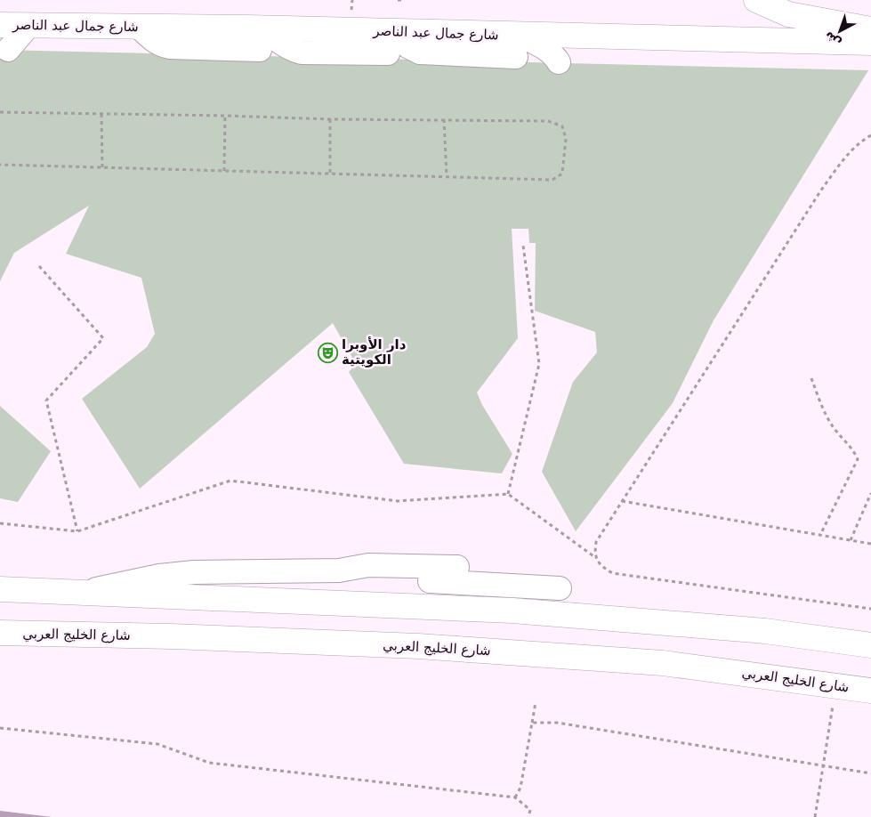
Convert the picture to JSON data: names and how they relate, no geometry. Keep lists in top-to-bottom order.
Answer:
{
  "streets": {
    "main road": ["شارع جمال عبد الناصر", "شارع الخليج العربي"]
  },
  "places": {
    "theatre": ["دار الأوبرا الكويتية"]
  },
  "north": "bottom left"
}
